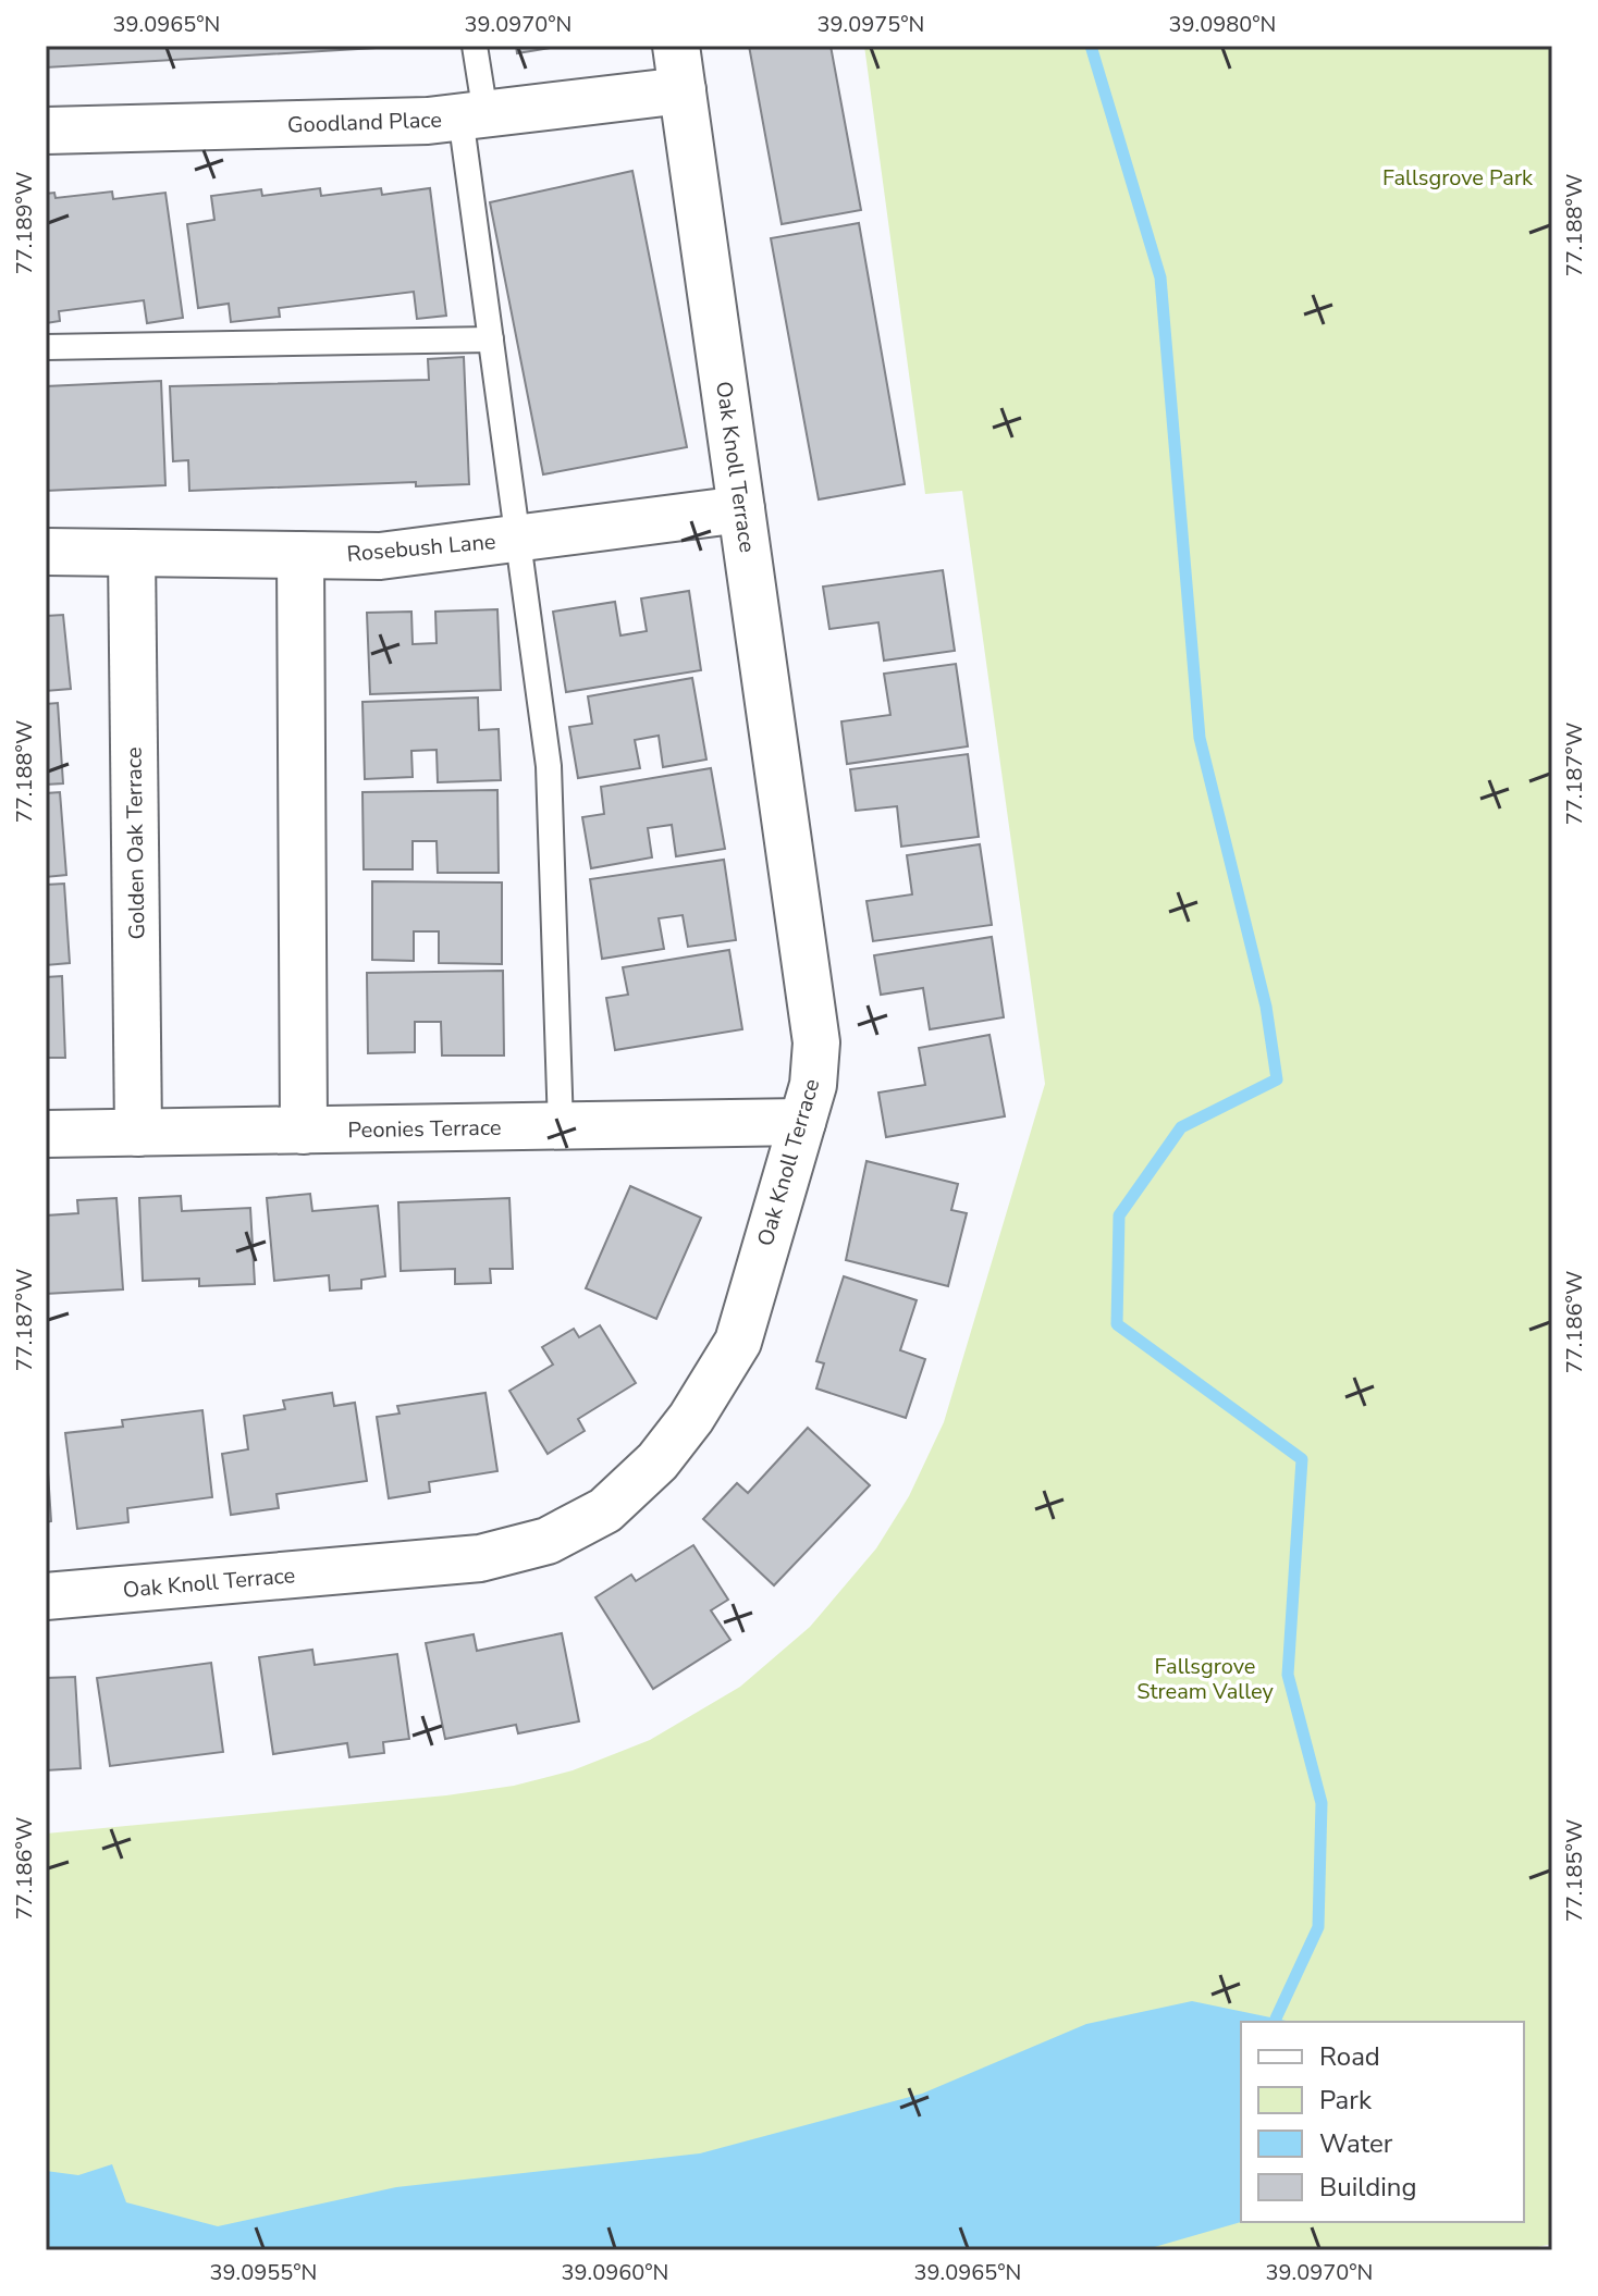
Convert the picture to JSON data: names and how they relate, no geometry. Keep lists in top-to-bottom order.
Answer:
{
  "streets": {
    "street": [
      "Goodland Place",
      "Oak Knoll Terrace",
      "Rosebush Lane",
      "Golden Oak Terrace",
      "Peonies Terrace"
    ]
  },
  "crossings": [
    ["Goodland Place", "Oak Knoll Terrace"],
    ["Oak Knoll Terrace", "Rosebush Lane"],
    ["Oak Knoll Terrace", "Peonies Terrace"],
    ["Rosebush Lane", "Golden Oak Terrace"],
    ["Golden Oak Terrace", "Peonies Terrace"]
  ],
  "parks": ["Fallsgrove Park", "Fallsgrove Stream Valley"],
  "legend": [
    "Road",
    "Park",
    "Water",
    "Building"
  ],
  "coordinates": [
    "39.0965°N",
    "39.0970°N",
    "39.0975°N",
    "39.0980°N",
    "77.189°W",
    "77.188°W",
    "77.187°W",
    "77.186°W",
    "77.185°W",
    "39.0955°N",
    "39.0960°N"
  ]
}
